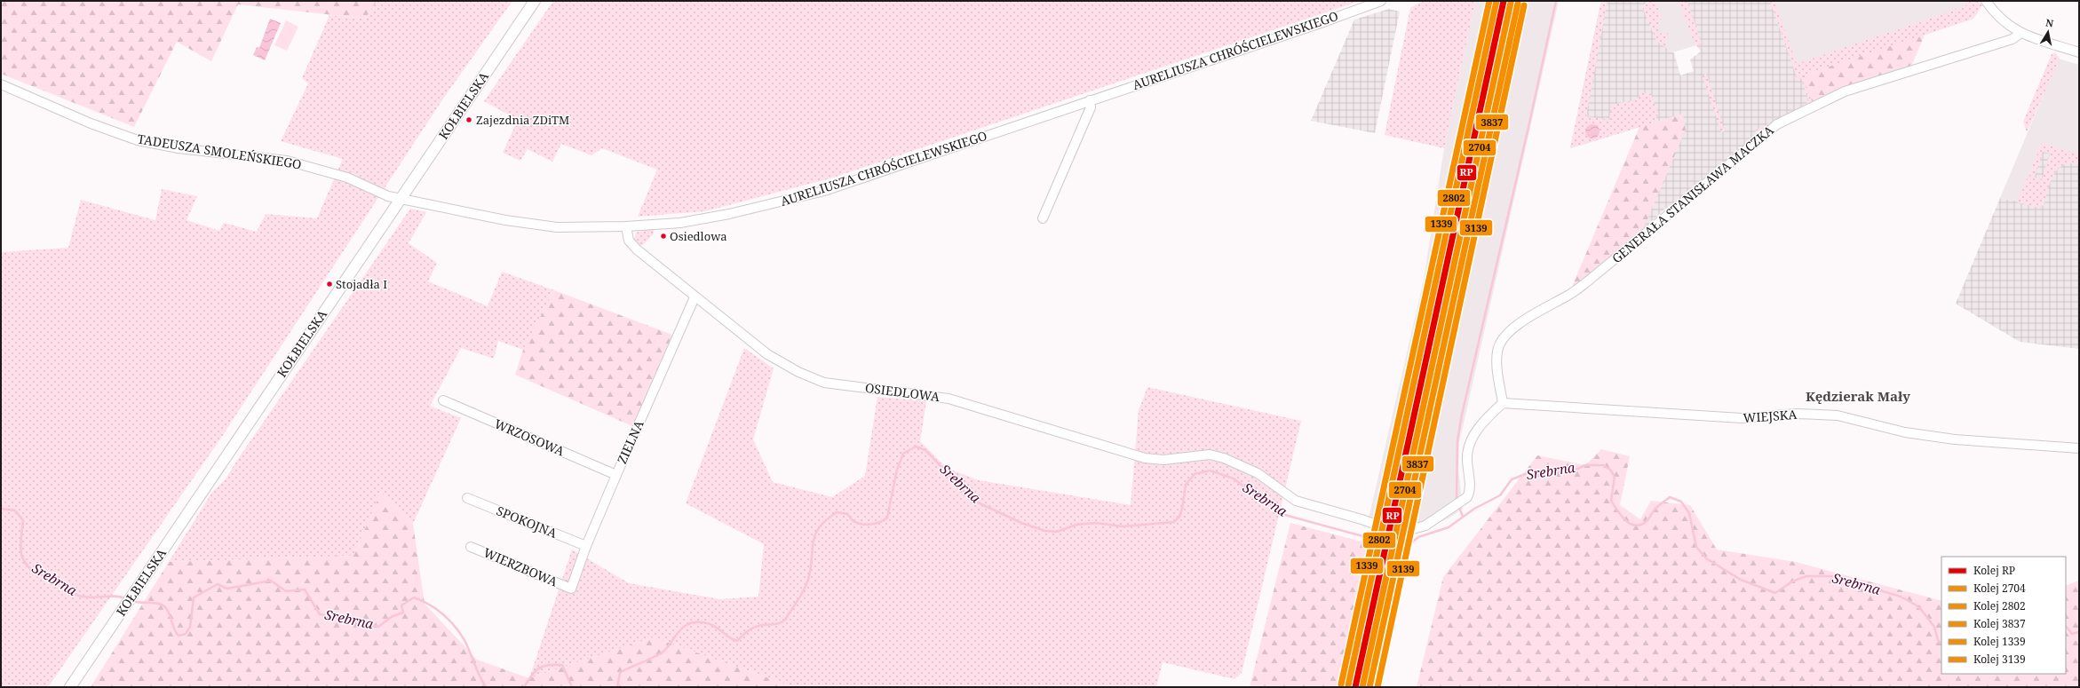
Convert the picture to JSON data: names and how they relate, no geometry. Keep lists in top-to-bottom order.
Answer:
{
  "streets": {
    "main road": ["KOŁBIELSKA"],
    "street": [
      "AURELIUSZA CHRÓŚCIELEWSKIEGO",
      "TADEUSZA SMOLEŃSKIEGO",
      "GENERAŁA STANISŁAWA MACZKA",
      "OSIEDLOWA",
      "WIEJSKA",
      "WRZOSOWA",
      "ZIELNA",
      "SPOKOJNA",
      "WIERZBOWA"
    ]
  },
  "crossings": [
    ["AURELIUSZA CHRÓŚCIELEWSKIEGO", "KOŁBIELSKA"],
    ["AURELIUSZA CHRÓŚCIELEWSKIEGO", "TADEUSZA SMOLEŃSKIEGO"],
    ["AURELIUSZA CHRÓŚCIELEWSKIEGO", "OSIEDLOWA"],
    ["KOŁBIELSKA", "TADEUSZA SMOLEŃSKIEGO"],
    ["GENERAŁA STANISŁAWA MACZKA", "OSIEDLOWA"],
    ["GENERAŁA STANISŁAWA MACZKA", "WIEJSKA"],
    ["OSIEDLOWA", "WIEJSKA"],
    ["OSIEDLOWA", "ZIELNA"],
    ["WRZOSOWA", "ZIELNA"],
    ["ZIELNA", "SPOKOJNA"],
    ["ZIELNA", "WIERZBOWA"]
  ],
  "districts": ["Kędzierak Mały"],
  "water": ["Srebrna"],
  "places": ["Zajezdnia ZDiTM", "Osiedlowa", "Stojadła I"],
  "lines": [
    "rail line RP",
    "rail line 2802",
    "rail line 1339",
    "rail line 2704",
    "rail line 3837",
    "rail line 3139"
  ],
  "legend": [
    "Kolej RP",
    "Kolej 2704",
    "Kolej 2802",
    "Kolej 3837",
    "Kolej 1339",
    "Kolej 3139"
  ],
  "north": "top"
}
